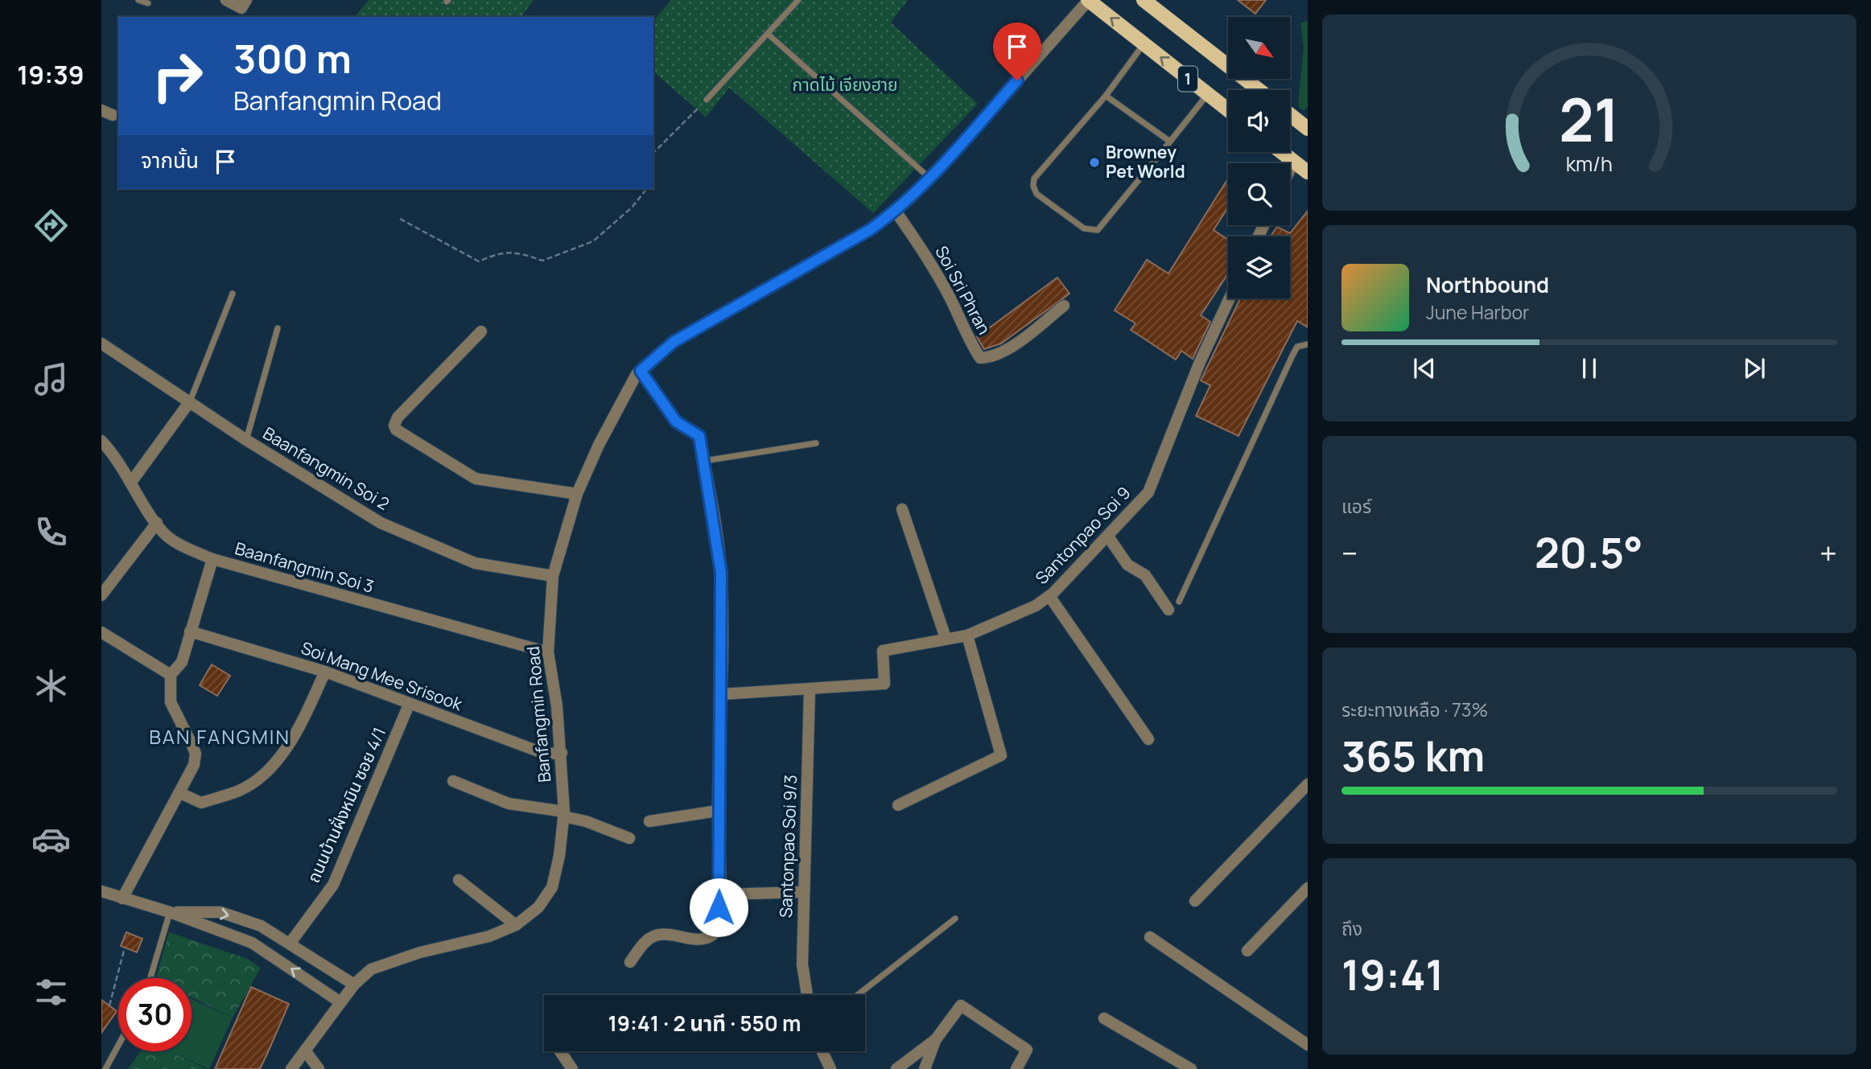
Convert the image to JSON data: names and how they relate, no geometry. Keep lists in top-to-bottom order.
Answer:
{
  "streets": {
    "main road": ["1"],
    "street": [
      "Soi Sri Phran",
      "Baanfangmin Soi 2",
      "Santonpao Soi 9",
      "Baanfangmin Soi 3",
      "Soi Mang Mee Srisook",
      "Banfangmin Road",
      "ถนนบ้านฝั่งหมิน ซอย 4/1",
      "Santonpao Soi 9/3"
    ]
  },
  "crossings": [
    ["1", "Banfangmin Road"],
    ["Soi Sri Phran", "Banfangmin Road"],
    ["Baanfangmin Soi 2", "Banfangmin Road"],
    ["Santonpao Soi 9", "Santonpao Soi 9/3"],
    ["Baanfangmin Soi 3", "Banfangmin Road"],
    ["Soi Mang Mee Srisook", "Banfangmin Road"],
    ["Soi Mang Mee Srisook", "ถนนบ้านฝั่งหมิน ซอย 4/1"]
  ],
  "districts": ["BAN FANGMIN"],
  "parks": ["กาดไม้ เจียงฮาย"],
  "places": ["Browney Pet World"],
  "north": "bottom right",
  "page": {
    "tabs": "19:39",
    "turn": ["300 m", "Banfangmin Road"],
    "then": "จากนั้น",
    "song": ["Northbound", "June Harbor"],
    "tile": [
      "แอร์",
      ["ระยะทางเหลือ · 73%", "365 km"],
      ["ถึง", "19:41"]
    ],
    "heat": ["−", "20.5°", "+"],
    "limit": "30",
    "trip": "19:41 · 2 นาที · 550 m",
    "gauge": ["21", "km/h"]
  }
}
